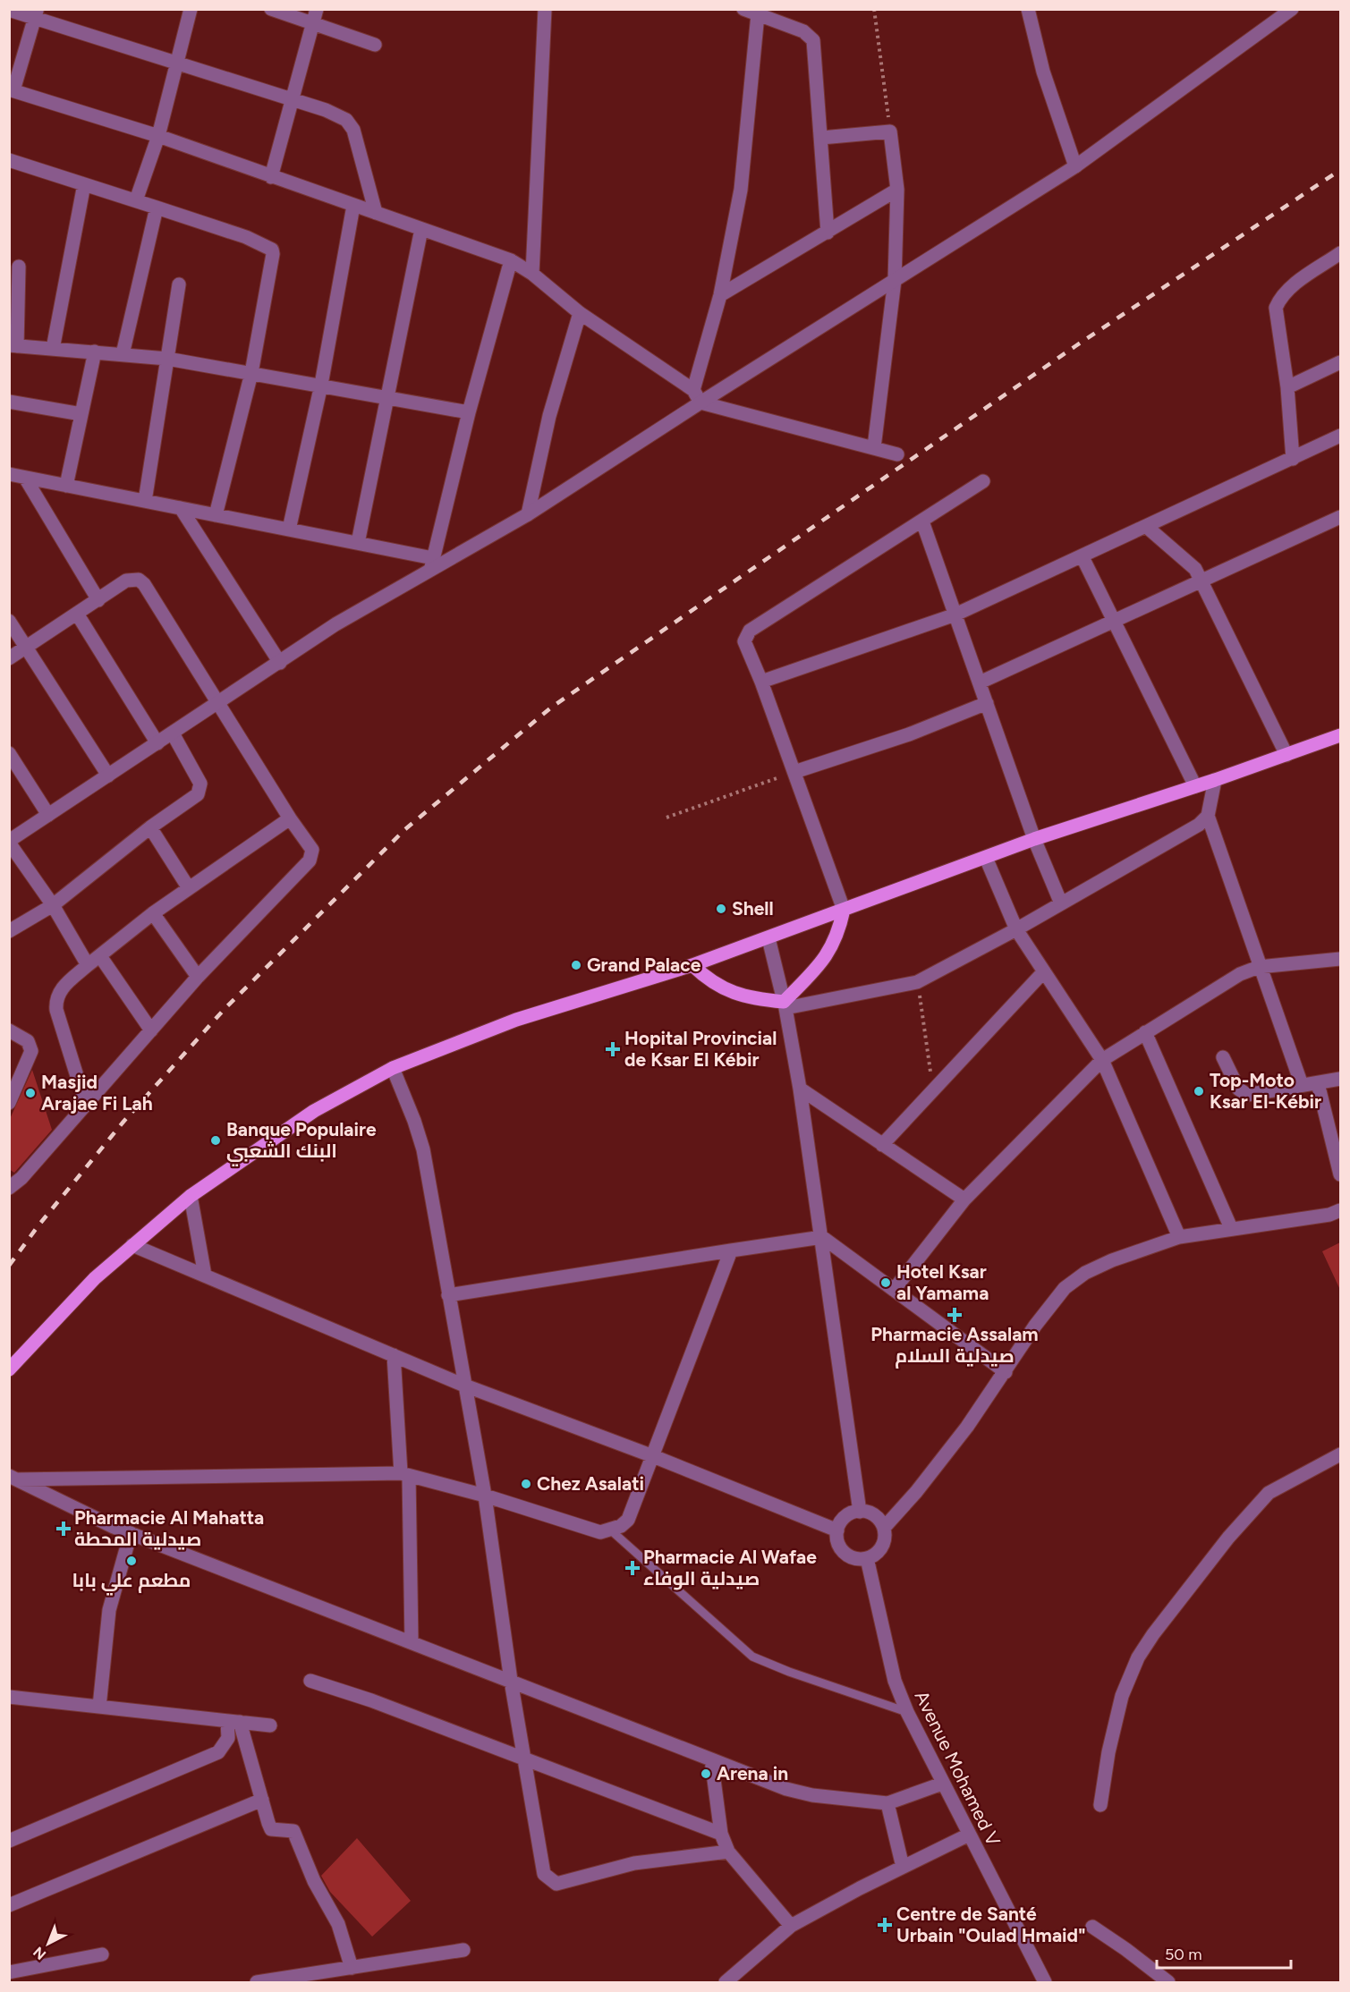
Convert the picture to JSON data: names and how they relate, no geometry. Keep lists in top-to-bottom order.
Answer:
{
  "streets": {
    "street": ["Avenue Mohamed V"]
  },
  "places": {
    "other": [
      "Shell",
      "Grand Palace",
      "Top-Moto Ksar El-Kébir",
      "Masjid Arajae Fi Lah",
      "Banque Populaire البنك الشعبي",
      "Hotel Ksar al Yamama",
      "Chez Asalati",
      "مطعم علي بابا",
      "Arena in"
    ],
    "health": [
      "Hopital Provincial de Ksar El Kébir",
      "Pharmacie Assalam صيدلية السلام",
      "Pharmacie Al Mahatta صيدلية المحطة",
      "Pharmacie Al Wafae صيدلية الوفاء",
      "Centre de Santé Urbain \"Oulad Hmaid\""
    ]
  },
  "scale_bar": "50 m",
  "north": "bottom left"
}
